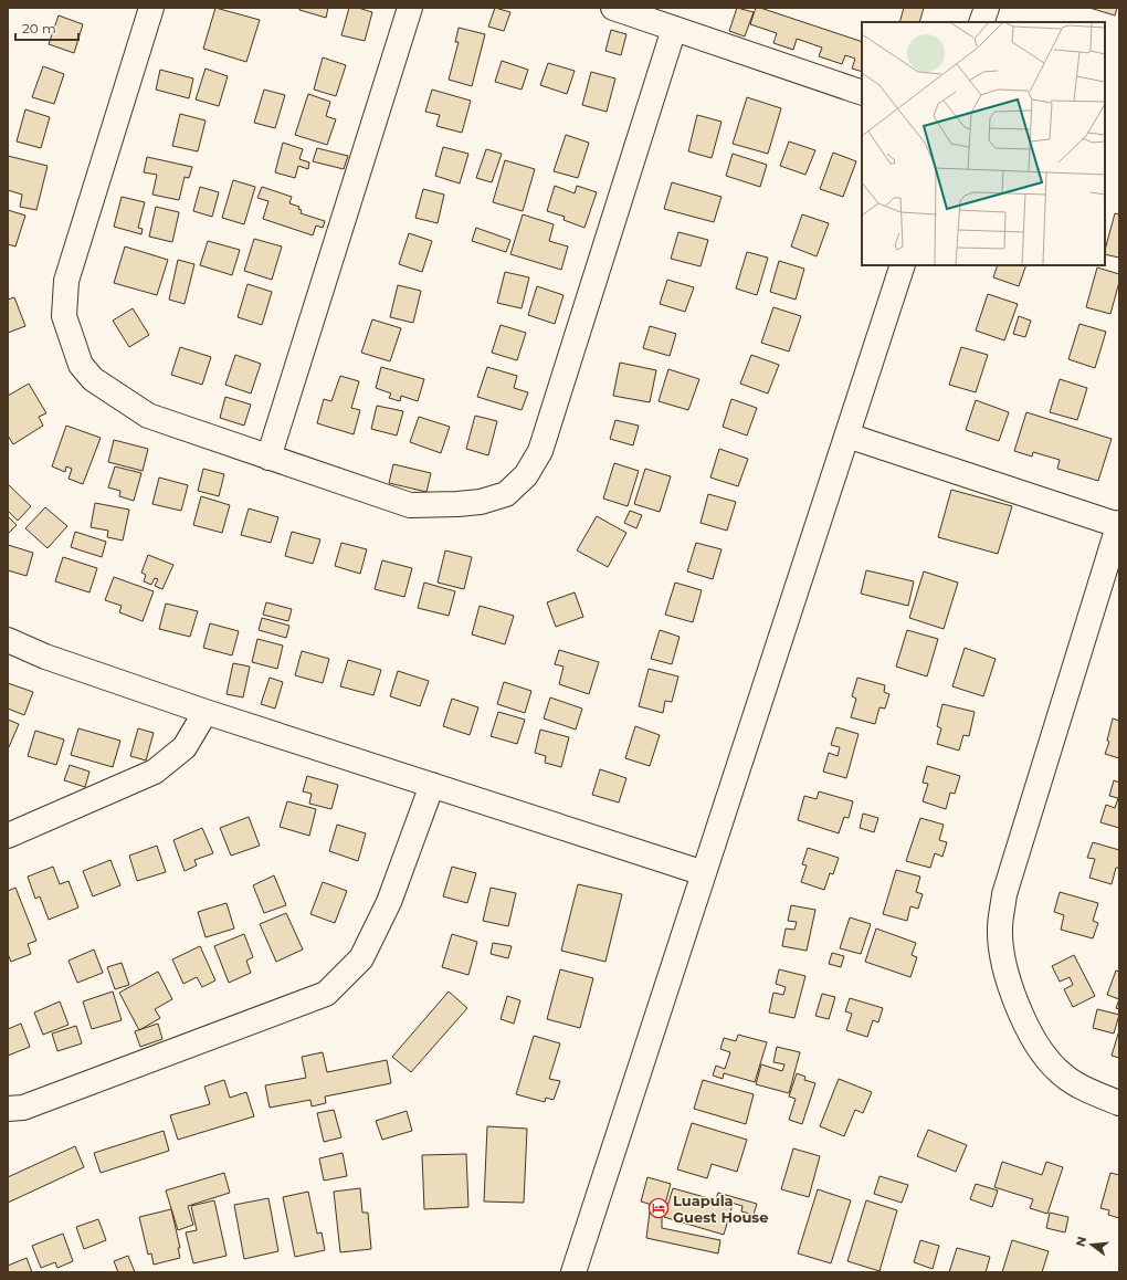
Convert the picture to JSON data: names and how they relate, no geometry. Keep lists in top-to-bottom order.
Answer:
{
  "places": {
    "hotel": ["Luapula Guest House"]
  },
  "scale_bar": "20 m",
  "north": "left"
}
